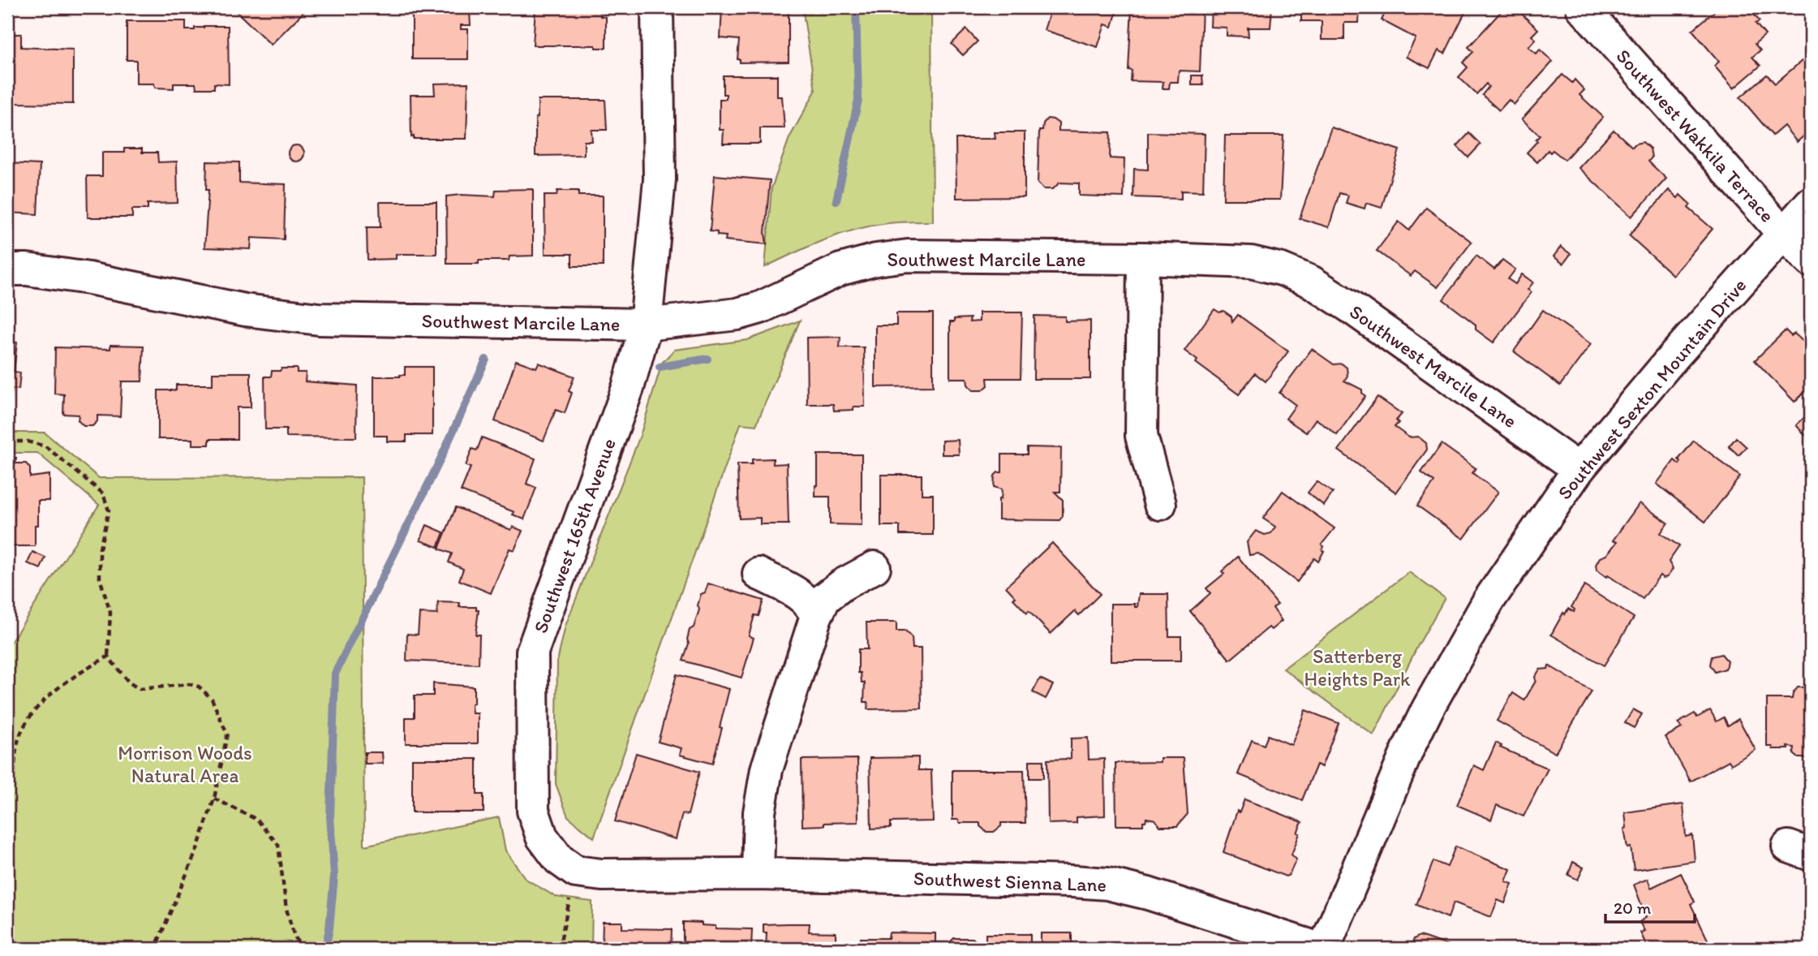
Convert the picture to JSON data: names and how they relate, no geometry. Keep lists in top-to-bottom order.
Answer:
{
  "streets": {
    "street": [
      "Southwest Wakkila Terrace",
      "Southwest Marcile Lane",
      "Southwest Sexton Mountain Drive",
      "Southwest 165th Avenue",
      "Southwest Sienna Lane"
    ]
  },
  "crossings": [
    ["Southwest Wakkila Terrace", "Southwest Sexton Mountain Drive"],
    ["Southwest Marcile Lane", "Southwest Sexton Mountain Drive"],
    ["Southwest Marcile Lane", "Southwest 165th Avenue"],
    ["Southwest Sexton Mountain Drive", "Southwest Sienna Lane"]
  ],
  "parks": ["Satterberg Heights Park", "Morrison Woods Natural Area"],
  "scale_bar": "20 m"
}
